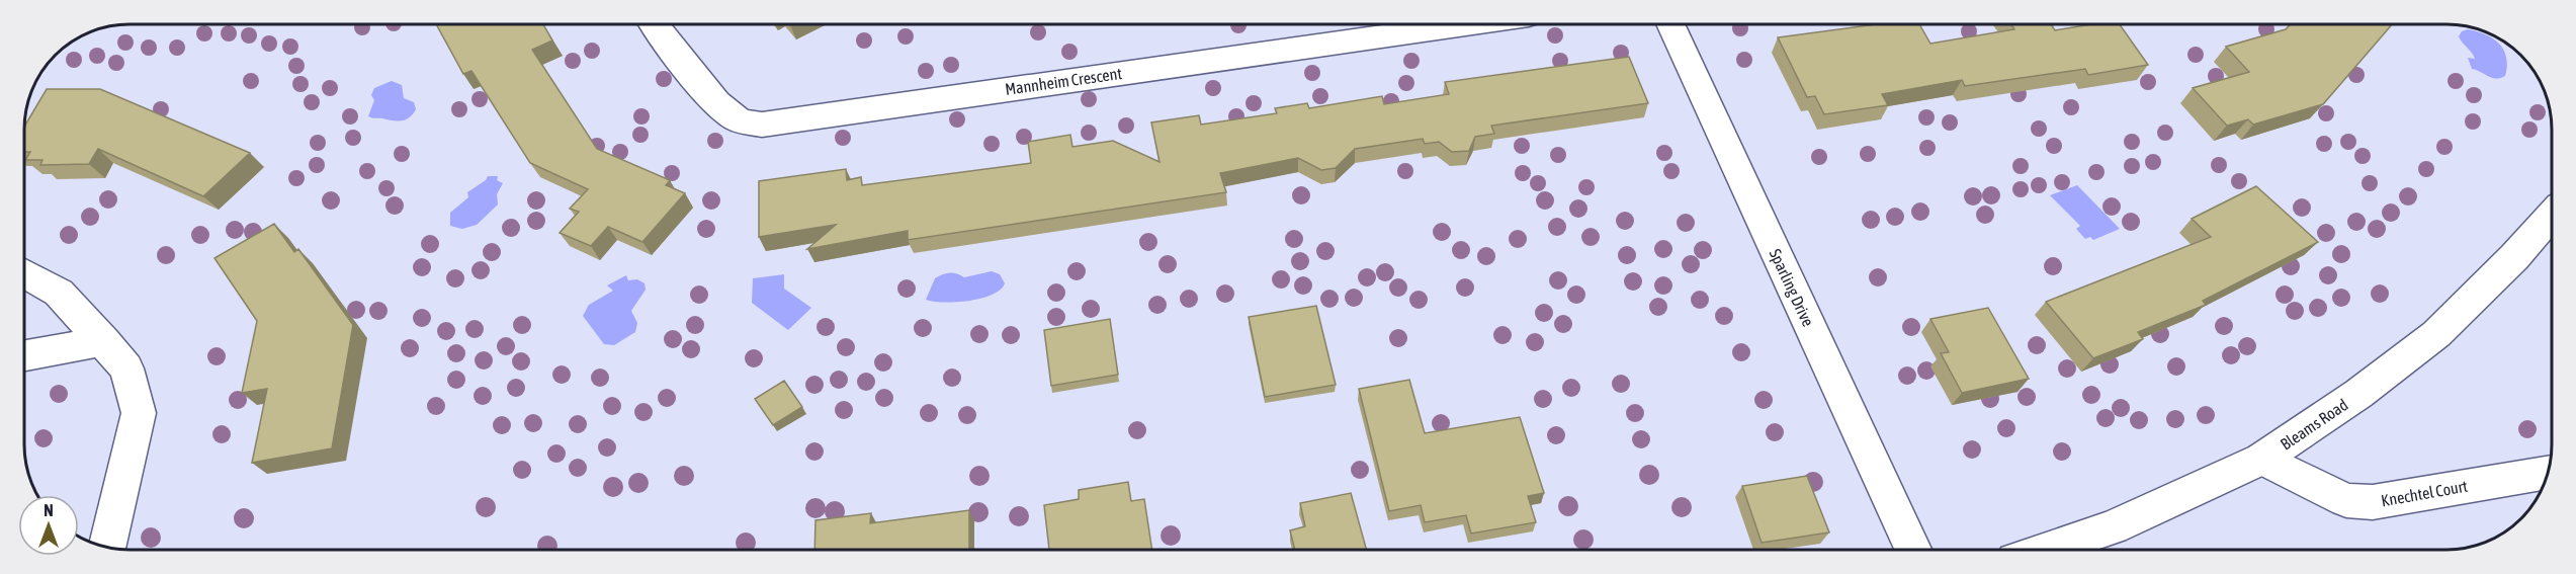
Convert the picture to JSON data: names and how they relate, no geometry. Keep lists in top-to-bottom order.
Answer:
{
  "streets": {
    "street": [
      "Mannheim Crescent",
      "Sparling Drive",
      "Bleams Road",
      "Knechtel Court"
    ]
  },
  "crossings": [
    ["Bleams Road", "Knechtel Court"]
  ],
  "north": "top"
}
